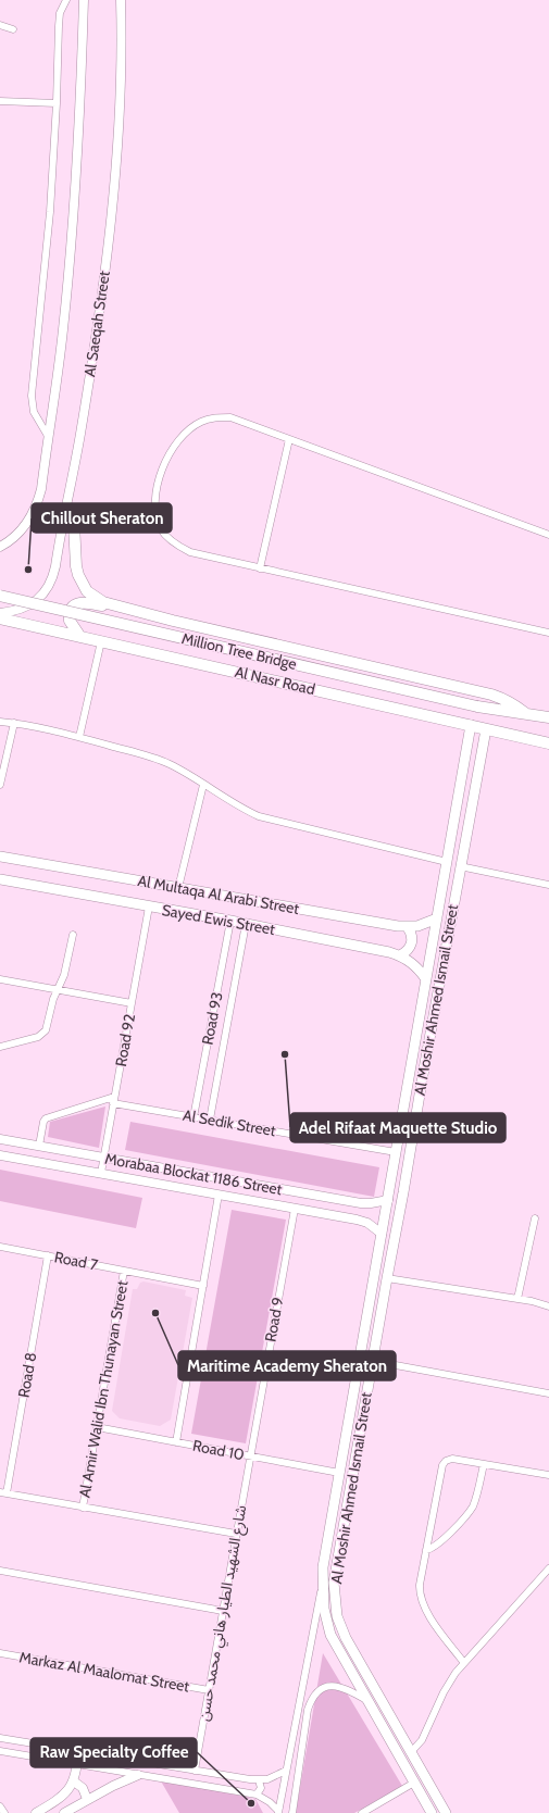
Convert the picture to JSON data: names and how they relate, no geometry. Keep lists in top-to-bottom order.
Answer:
{
  "streets": {
    "highway": ["Million Tree Bridge", "Al Nasr Road"],
    "main road": ["Al Multaqa Al Arabi Street", "Sayed Ewis Street", "Al Moshir Ahmed Ismail Street"],
    "street": [
      "Al Saeqah Street",
      "Road 93",
      "Road 92",
      "Al Sedik Street",
      "Morabaa Blockat 1186 Street",
      "Road 7",
      "Road 9",
      "Road 8",
      "Al Amir Walid Ibn Thunayan Street",
      "Road 10",
      "شارع الشهيد الطيار هاني محمد حسن",
      "Markaz Al Maalomat Street"
    ]
  },
  "crossings": [
    ["Al Nasr Road", "Al Moshir Ahmed Ismail Street"],
    ["Al Multaqa Al Arabi Street", "Al Moshir Ahmed Ismail Street"],
    ["Sayed Ewis Street", "Al Moshir Ahmed Ismail Street"],
    ["Sayed Ewis Street", "Road 93"],
    ["Sayed Ewis Street", "Road 92"],
    ["Al Moshir Ahmed Ismail Street", "Al Sedik Street"],
    ["Al Moshir Ahmed Ismail Street", "Morabaa Blockat 1186 Street"],
    ["Al Moshir Ahmed Ismail Street", "Road 10"],
    ["Road 93", "Al Sedik Street"],
    ["Road 92", "Al Sedik Street"],
    ["Road 92", "Morabaa Blockat 1186 Street"],
    ["Morabaa Blockat 1186 Street", "Road 9"],
    ["Road 7", "Road 8"],
    ["Road 7", "Al Amir Walid Ibn Thunayan Street"],
    ["Road 9", "Road 10"],
    ["Road 9", "شارع الشهيد الطيار هاني محمد حسن"],
    ["Al Amir Walid Ibn Thunayan Street", "Road 10"],
    ["Road 10", "شارع الشهيد الطيار هاني محمد حسن"],
    ["شارع الشهيد الطيار هاني محمد حسن", "Markaz Al Maalomat Street"]
  ],
  "places": [
    "Chillout Sheraton",
    "Adel Rifaat Maquette Studio",
    "Maritime Academy Sheraton",
    "Raw Specialty Coffee"
  ]
}
